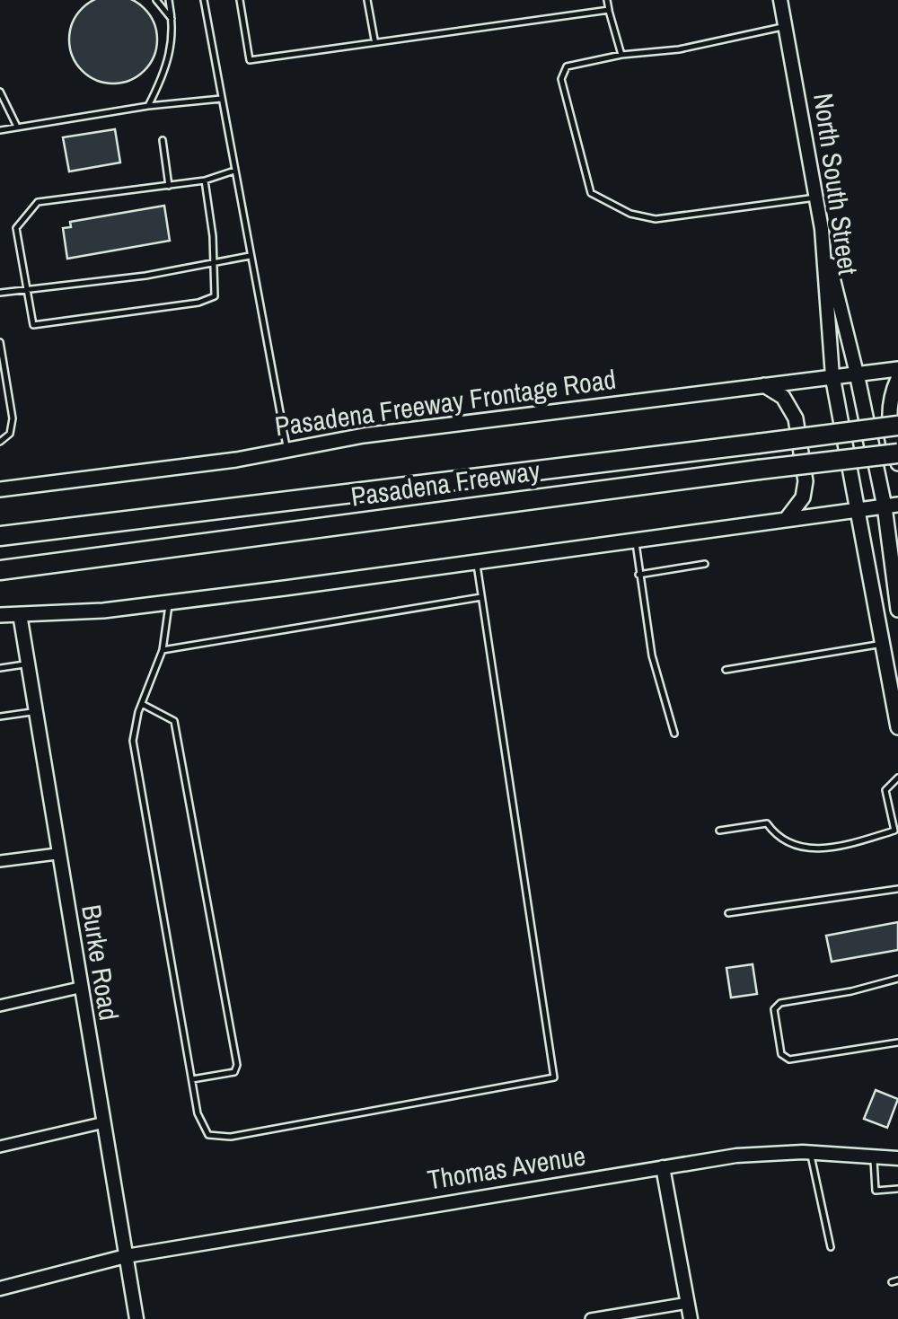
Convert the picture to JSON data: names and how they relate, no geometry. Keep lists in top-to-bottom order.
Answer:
{
  "streets": {
    "highway": ["Pasadena Freeway"],
    "main road": ["Pasadena Freeway Frontage Road"],
    "street": ["North South Street", "Burke Road", "Thomas Avenue"]
  },
  "crossings": [
    ["North South Street", "Pasadena Freeway Frontage Road"],
    ["Burke Road", "Thomas Avenue"]
  ]
}
